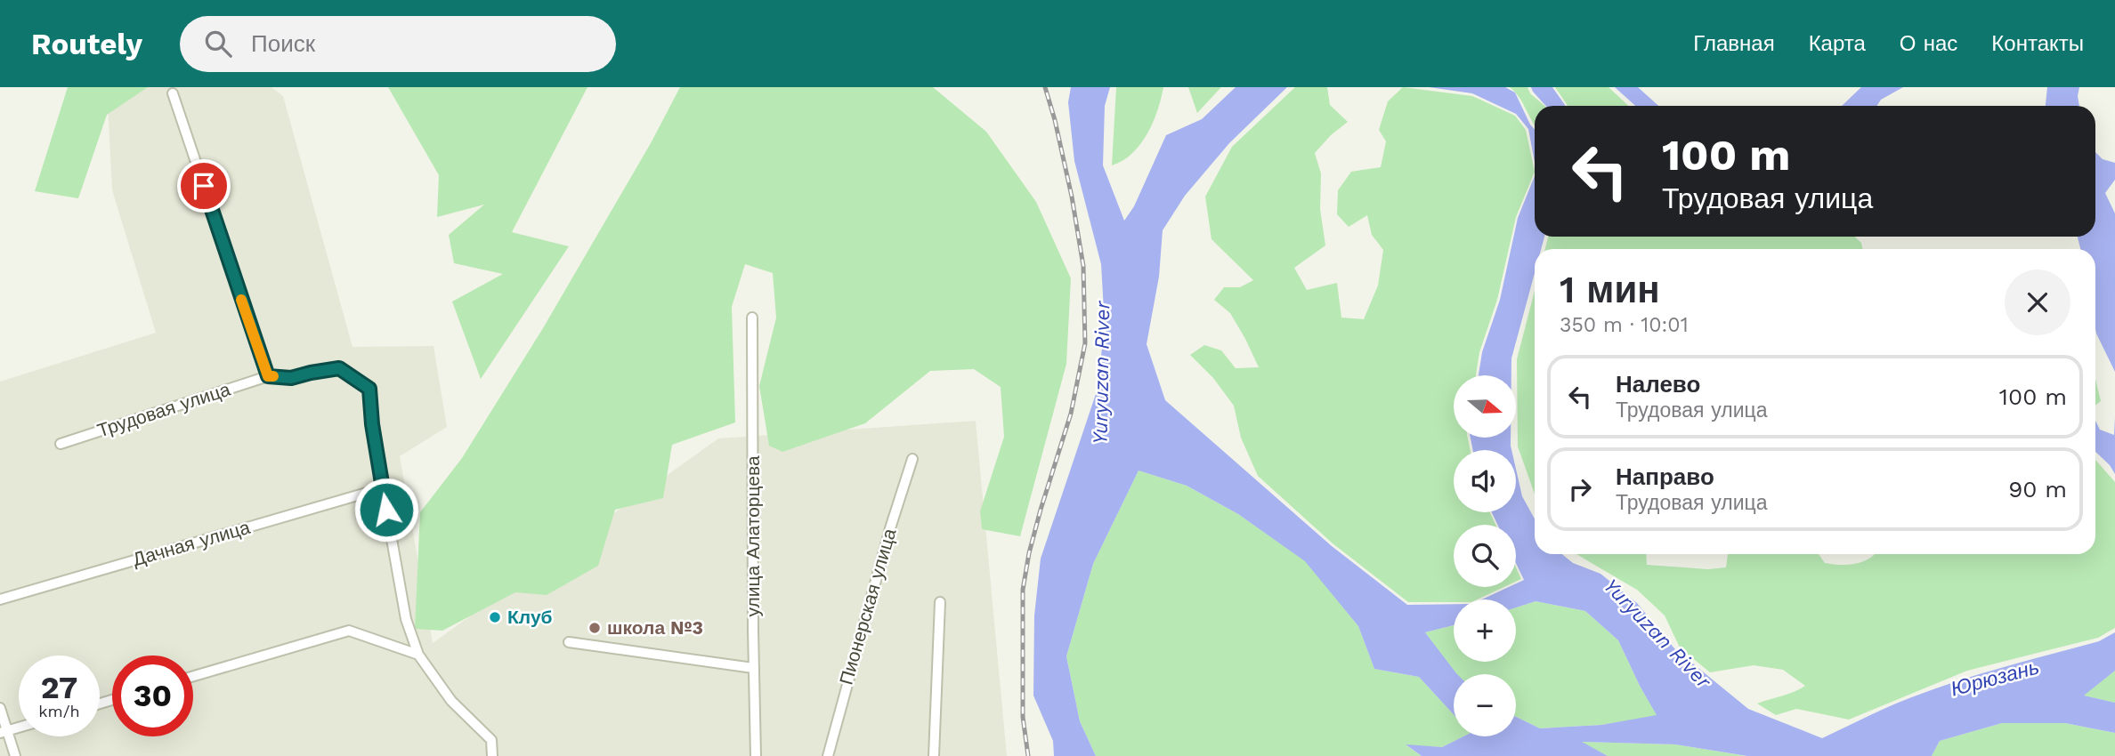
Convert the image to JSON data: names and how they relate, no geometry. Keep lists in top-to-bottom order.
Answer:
{
  "streets": {
    "street": [
      "Трудовая улица",
      "улица Алаторцева",
      "Дачная улица",
      "Пионерская улица"
    ]
  },
  "crossings": [
    ["Трудовая улица", "Дачная улица"]
  ],
  "water": ["Yuryuzan River", "Юрюзань"],
  "places": ["Клуб", "школа №3"],
  "north": "right",
  "page": {
    "header": "Routely",
    "search": "Поиск",
    "nav": [
      "Главная",
      "Карта",
      "О нас",
      "Контакты"
    ],
    "turn": ["100 m", "Трудовая улица"],
    "heading": ["1 мин", "350 m · 10:01"],
    "list": [
      {
        "name": "Налево",
        "note": "Трудовая улица",
        "value": "100 m"
      },
      {
        "name": "Направо",
        "note": "Трудовая улица",
        "value": "90 m"
      }
    ],
    "map_buttons": ["+", "−"],
    "speed": "27 km/h",
    "limit": "30"
  }
}
